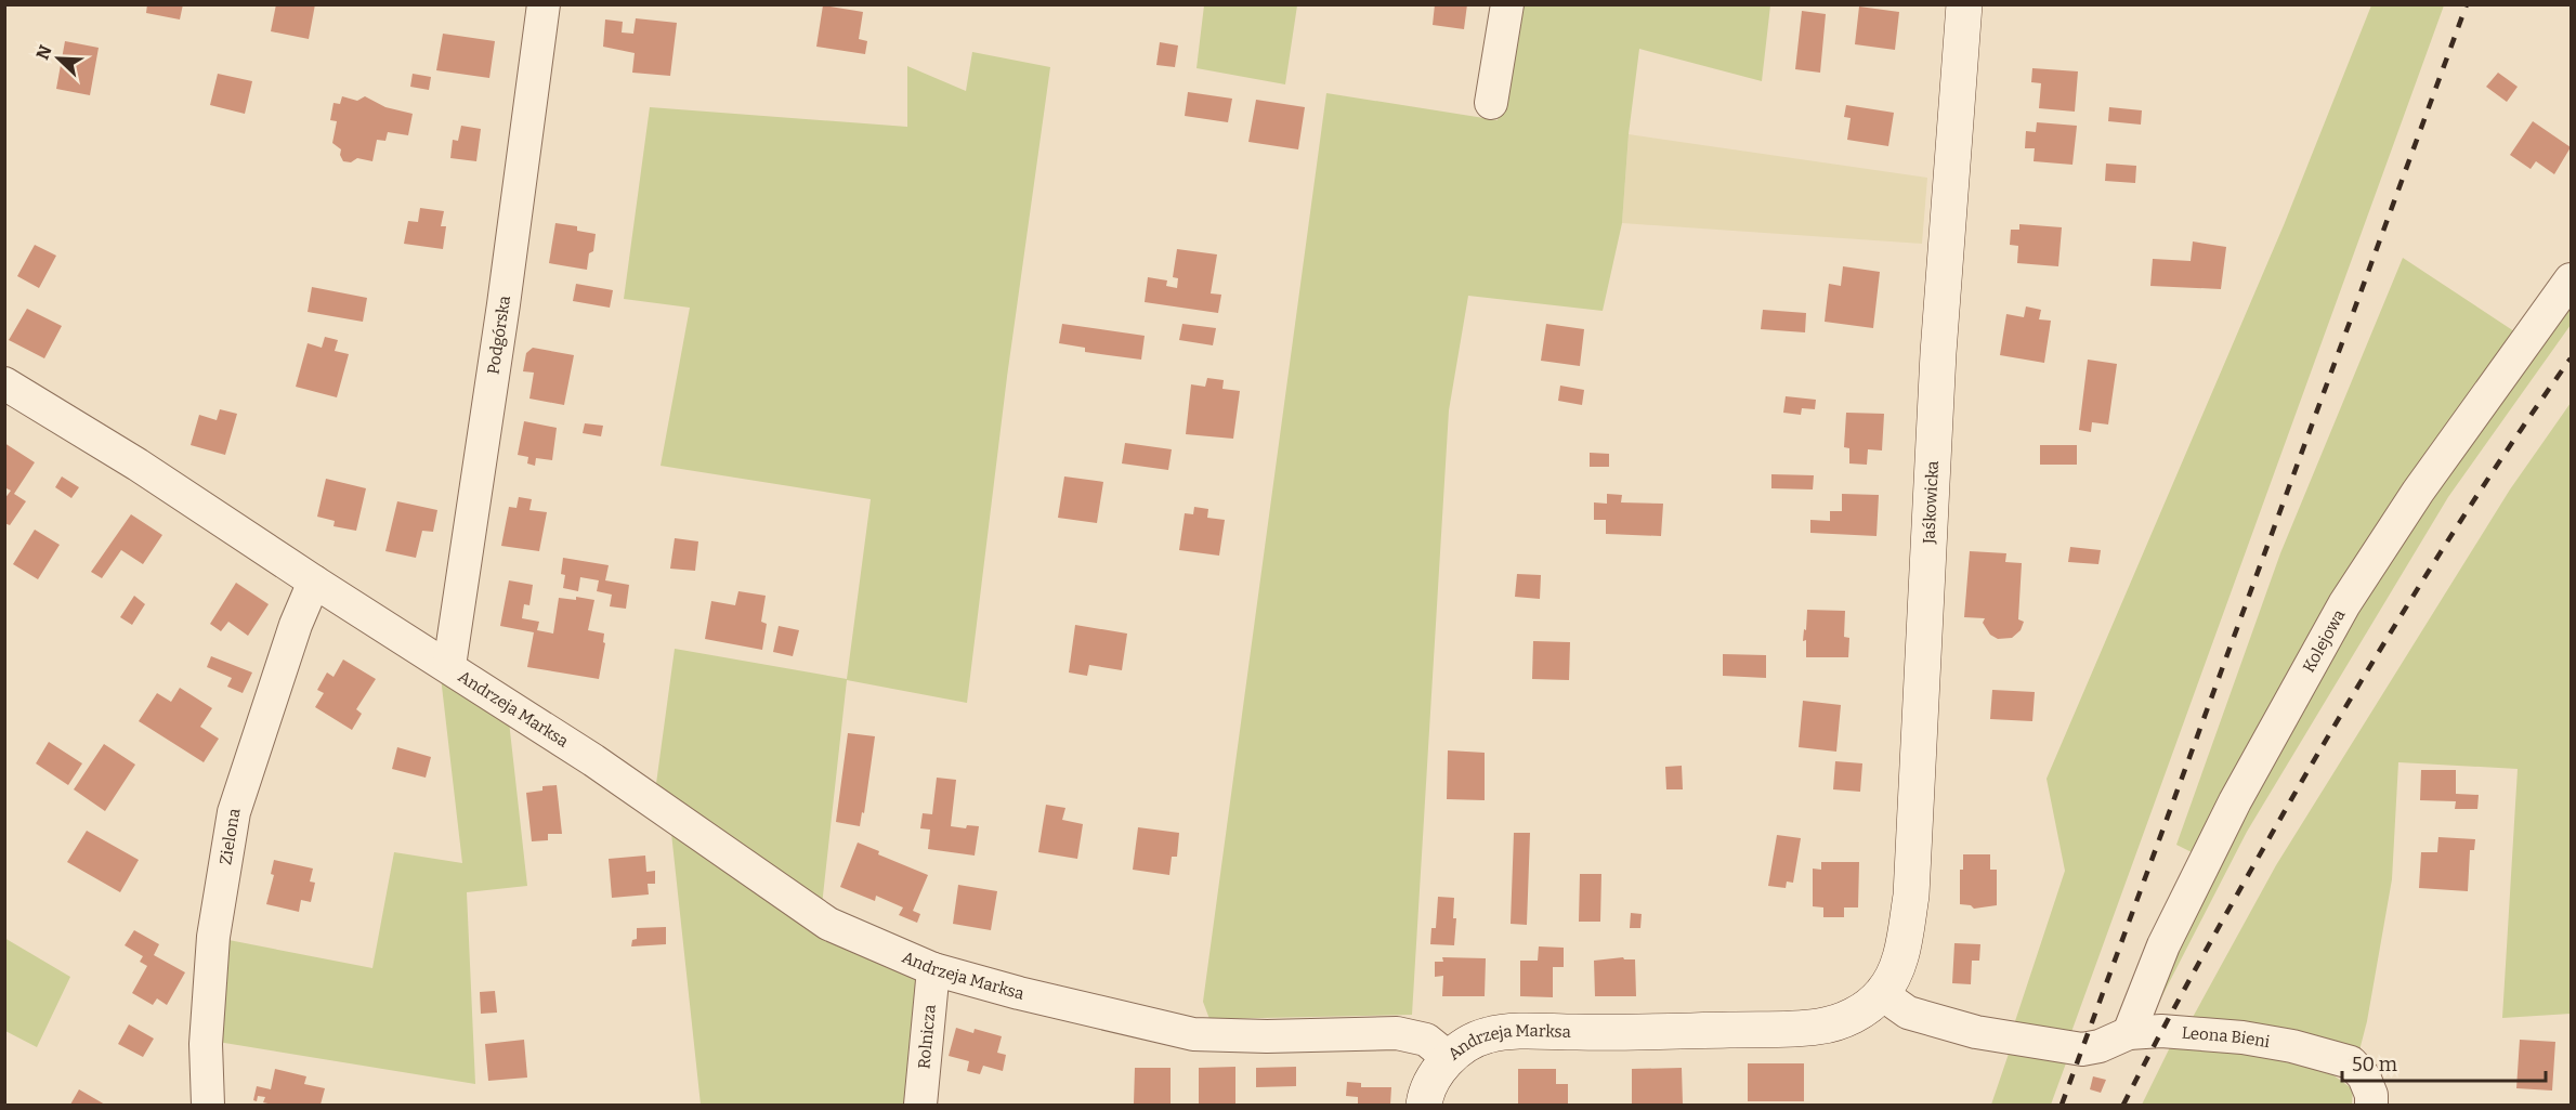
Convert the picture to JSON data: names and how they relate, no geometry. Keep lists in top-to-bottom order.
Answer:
{
  "streets": {
    "street": [
      "Podgórska",
      "Jaśkowicka",
      "Kolejowa",
      "Andrzeja Marksa",
      "Zielona",
      "Rolnicza",
      "Leona Bieni"
    ]
  },
  "crossings": [
    ["Podgórska", "Andrzeja Marksa"],
    ["Jaśkowicka", "Andrzeja Marksa"],
    ["Jaśkowicka", "Leona Bieni"],
    ["Kolejowa", "Leona Bieni"],
    ["Andrzeja Marksa", "Zielona"],
    ["Andrzeja Marksa", "Rolnicza"],
    ["Andrzeja Marksa", "Leona Bieni"]
  ],
  "scale_bar": "50 m",
  "north": "top left"
}
